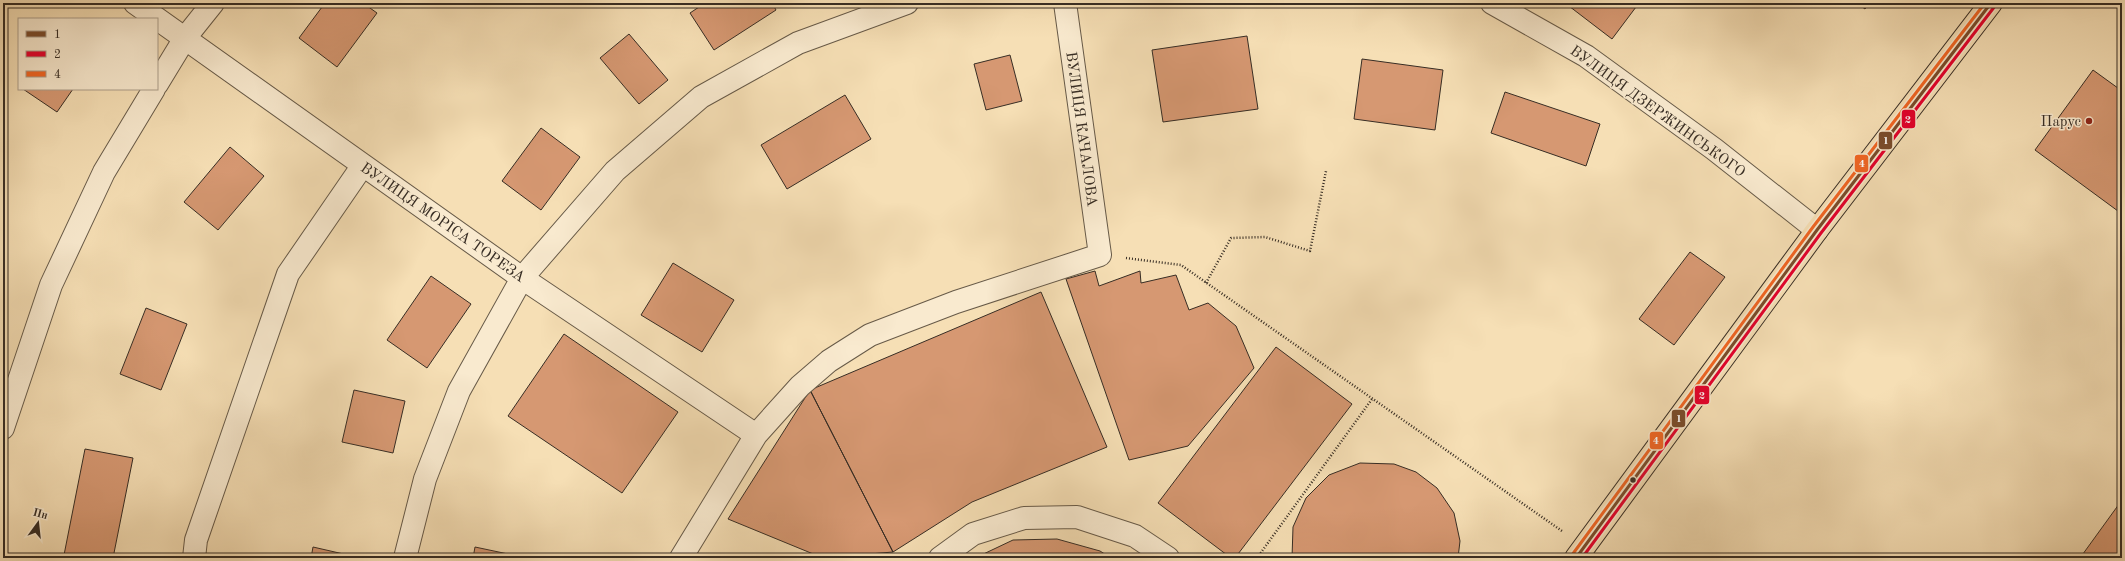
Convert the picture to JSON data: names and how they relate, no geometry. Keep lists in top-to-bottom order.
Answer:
{
  "streets": {
    "street": ["ВУЛИЦЯ ДЗЕРЖИНСЬКОГО", "ВУЛИЦЯ КАЧАЛОВА", "ВУЛИЦЯ МОРІСА ТОРЕЗА"]
  },
  "places": ["Парус"],
  "lines": ["transit line 1", "transit line 4", "transit line 2"],
  "legend": ["1", "2", "4"],
  "north": "top"
}
